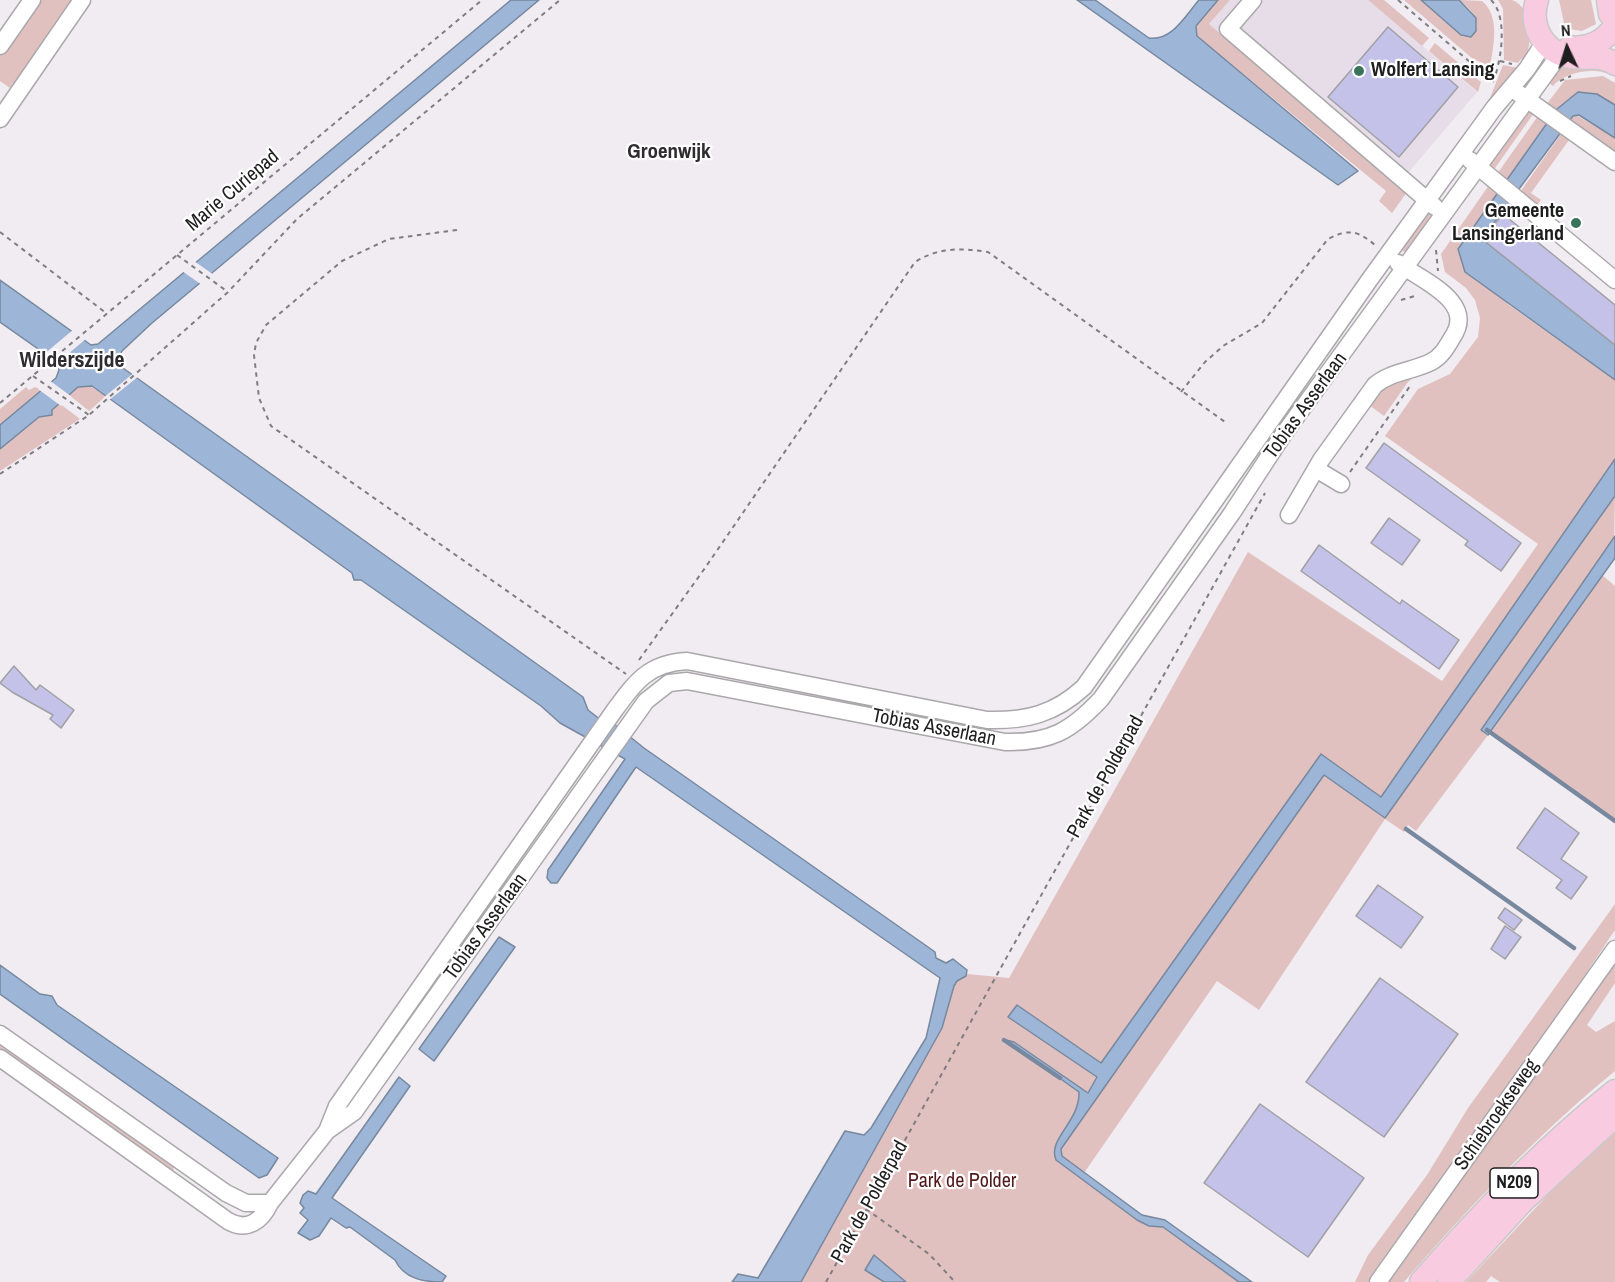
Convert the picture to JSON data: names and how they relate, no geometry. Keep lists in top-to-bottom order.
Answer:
{
  "streets": {
    "main road": ["N209"],
    "street": ["Tobias Asserlaan", "Schiebroekseweg"],
    "path": ["Marie Curiepad", "Park de Polderpad"]
  },
  "districts": ["Groenwijk", "Wilderszijde"],
  "parks": ["Park de Polder"],
  "places": ["Wolfert Lansing", "Gemeente Lansingerland"],
  "north": "top"
}
